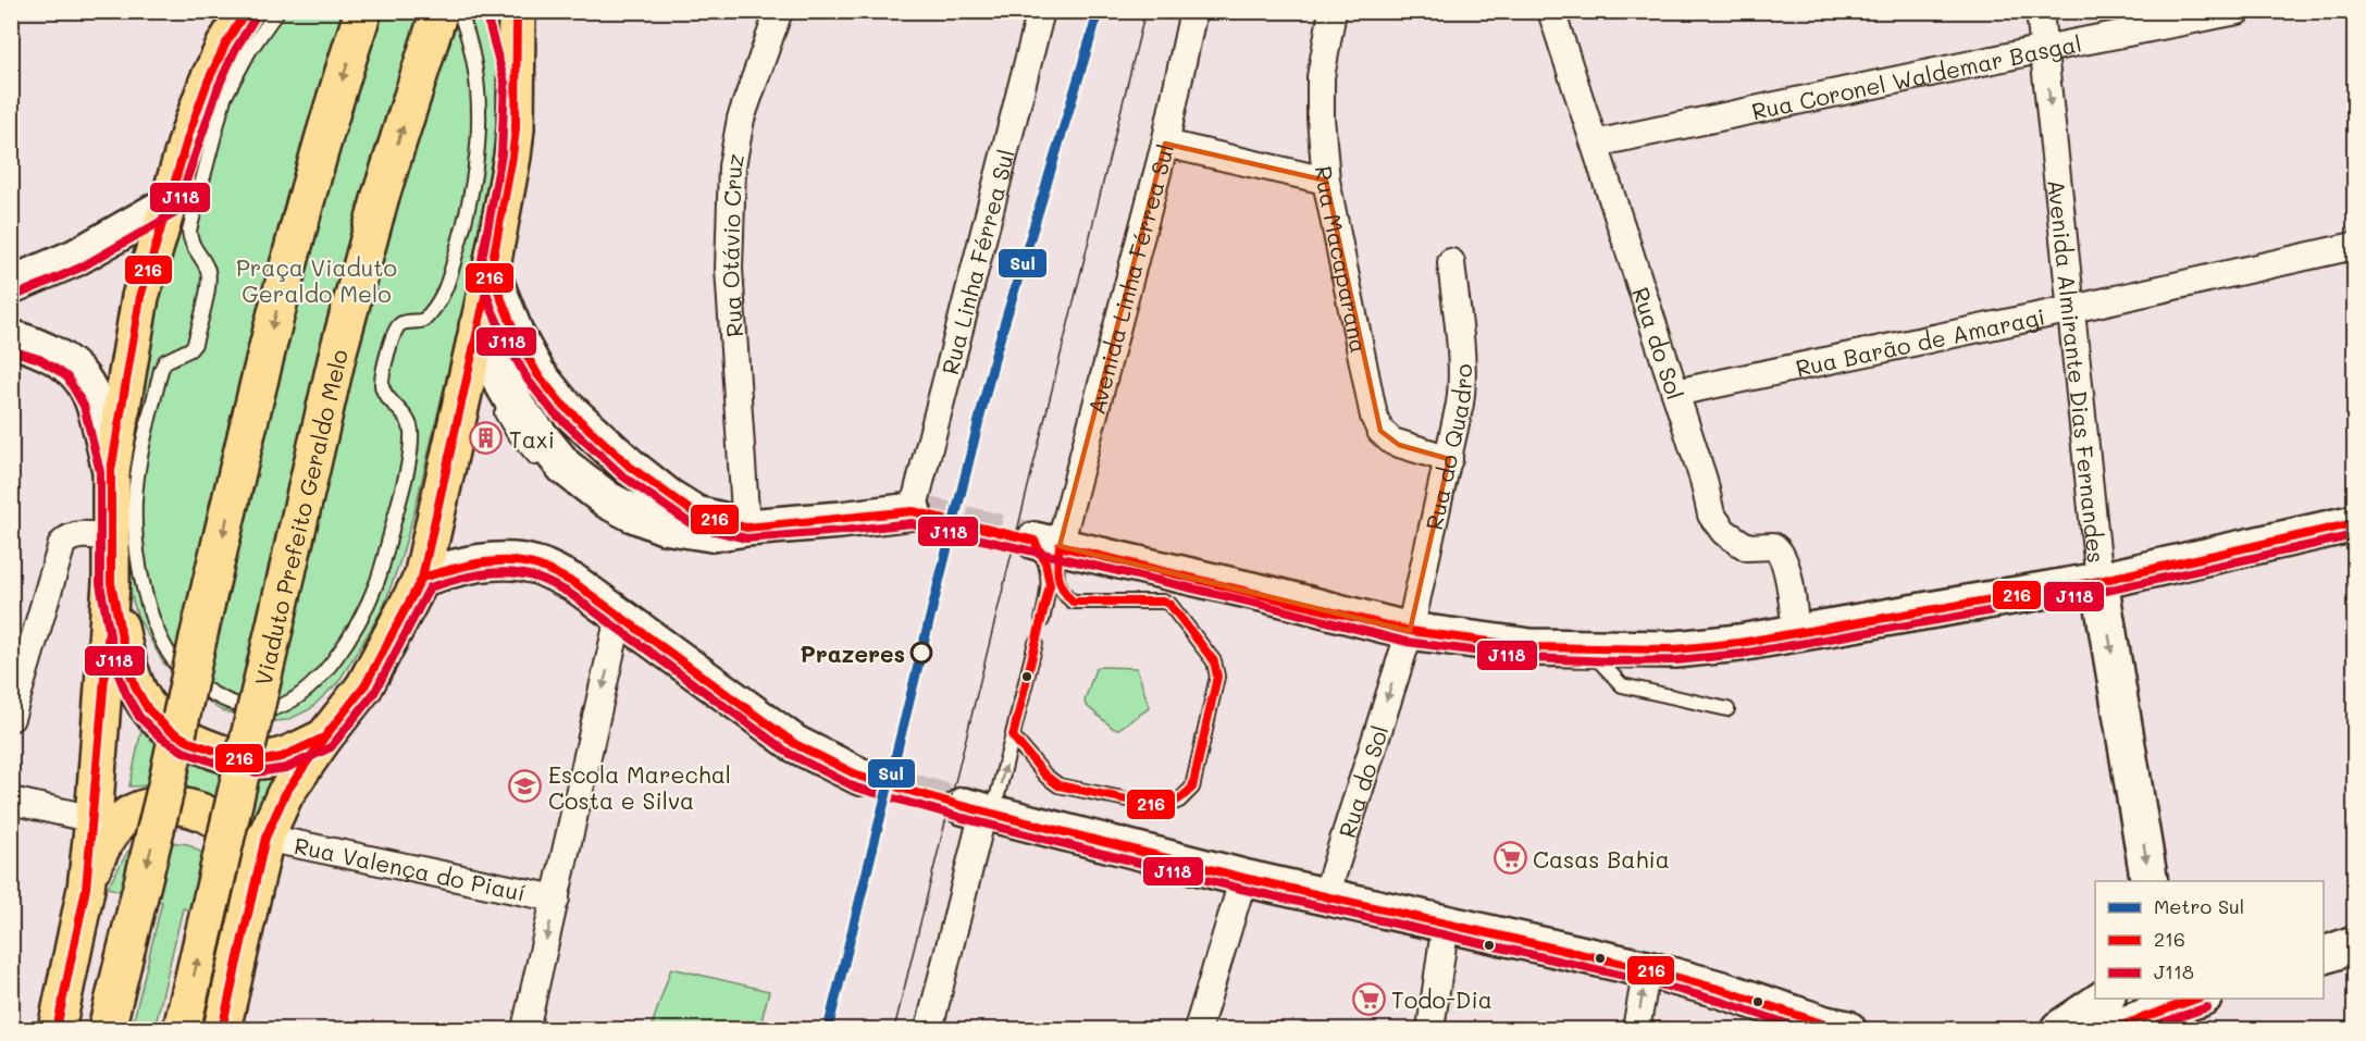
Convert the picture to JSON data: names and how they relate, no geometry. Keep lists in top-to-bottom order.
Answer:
{
  "streets": {
    "main road": ["Avenida Almirante Dias Fernandes", "Viaduto Prefeito Geraldo Melo"],
    "street": [
      "Rua Coronel Waldemar Basgal",
      "Rua Otávio Cruz",
      "Rua Macaparana",
      "Rua Linha Férrea Sul",
      "Avenida Linha Férrea Sul",
      "Rua Barão de Amaragi",
      "Rua do Sol",
      "Rua do Quadro",
      "Rua Valença do Piauí"
    ]
  },
  "crossings": [
    ["Rua Coronel Waldemar Basgal", "Rua do Sol"],
    ["Rua Coronel Waldemar Basgal", "Avenida Almirante Dias Fernandes"],
    ["Rua Macaparana", "Rua do Quadro"],
    ["Rua Barão de Amaragi", "Rua do Sol"],
    ["Rua Barão de Amaragi", "Avenida Almirante Dias Fernandes"],
    ["Rua do Sol", "Rua do Quadro"]
  ],
  "one_way": ["Avenida Almirante Dias Fernandes"],
  "parks": ["Praça Viaduto Geraldo Melo"],
  "places": {
    "building": ["Taxi"],
    "other": ["Prazeres"],
    "school or university": ["Escola Marechal Costa e Silva"],
    "supermarket": ["Casas Bahia", "Todo-Dia"]
  },
  "lines": ["metro line Sul", "transit line 216", "transit line J118"],
  "legend": ["Metro Sul", "216", "J118"]
}
